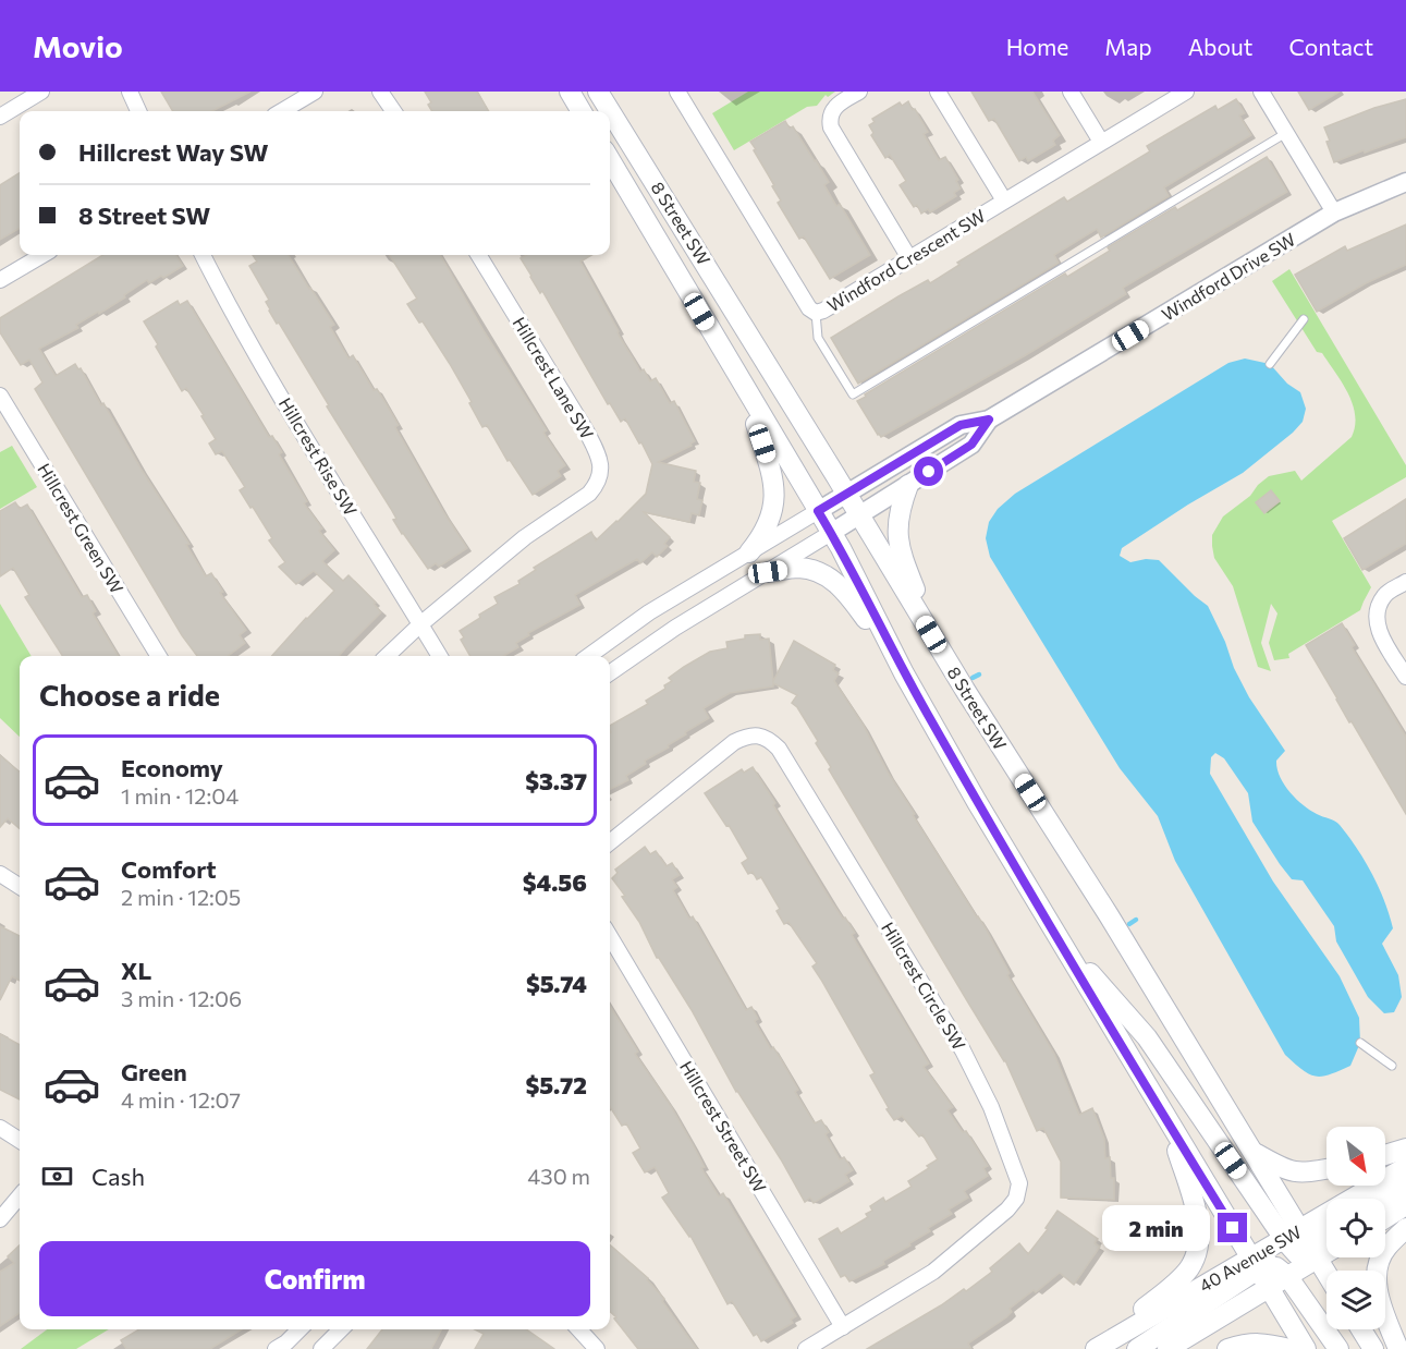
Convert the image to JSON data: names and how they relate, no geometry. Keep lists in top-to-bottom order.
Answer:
{
  "streets": {
    "main road": ["8 Street SW", "40 Avenue SW"],
    "street": [
      "Windford Crescent SW",
      "Windford Drive SW",
      "Hillcrest Lane SW",
      "Hillcrest Rise SW",
      "Hillcrest Green SW",
      "Hillcrest Circle SW",
      "Hillcrest Street SW"
    ]
  },
  "crossings": [
    ["8 Street SW", "40 Avenue SW"],
    ["Hillcrest Lane SW", "Hillcrest Rise SW"],
    ["Hillcrest Circle SW", "Hillcrest Street SW"]
  ],
  "north": "bottom right",
  "page": {
    "header": "Movio",
    "nav": [
      "Home",
      "Map",
      "About",
      "Contact"
    ],
    "banner": ["Hillcrest Way SW", "8 Street SW"],
    "heading": "Choose a ride",
    "list": [
      {
        "name": "Economy",
        "note": "1 min · 12:04",
        "value": "$3.37"
      },
      {
        "name": "Comfort",
        "note": "2 min · 12:05",
        "value": "$4.56"
      },
      {
        "name": "XL",
        "note": "3 min · 12:06",
        "value": "$5.74"
      },
      {
        "name": "Green",
        "note": "4 min · 12:07",
        "value": "$5.72"
      }
    ],
    "pay": ["Cash", "430 m"],
    "bubble": "2 min",
    "buttons": "Confirm"
  }
}
